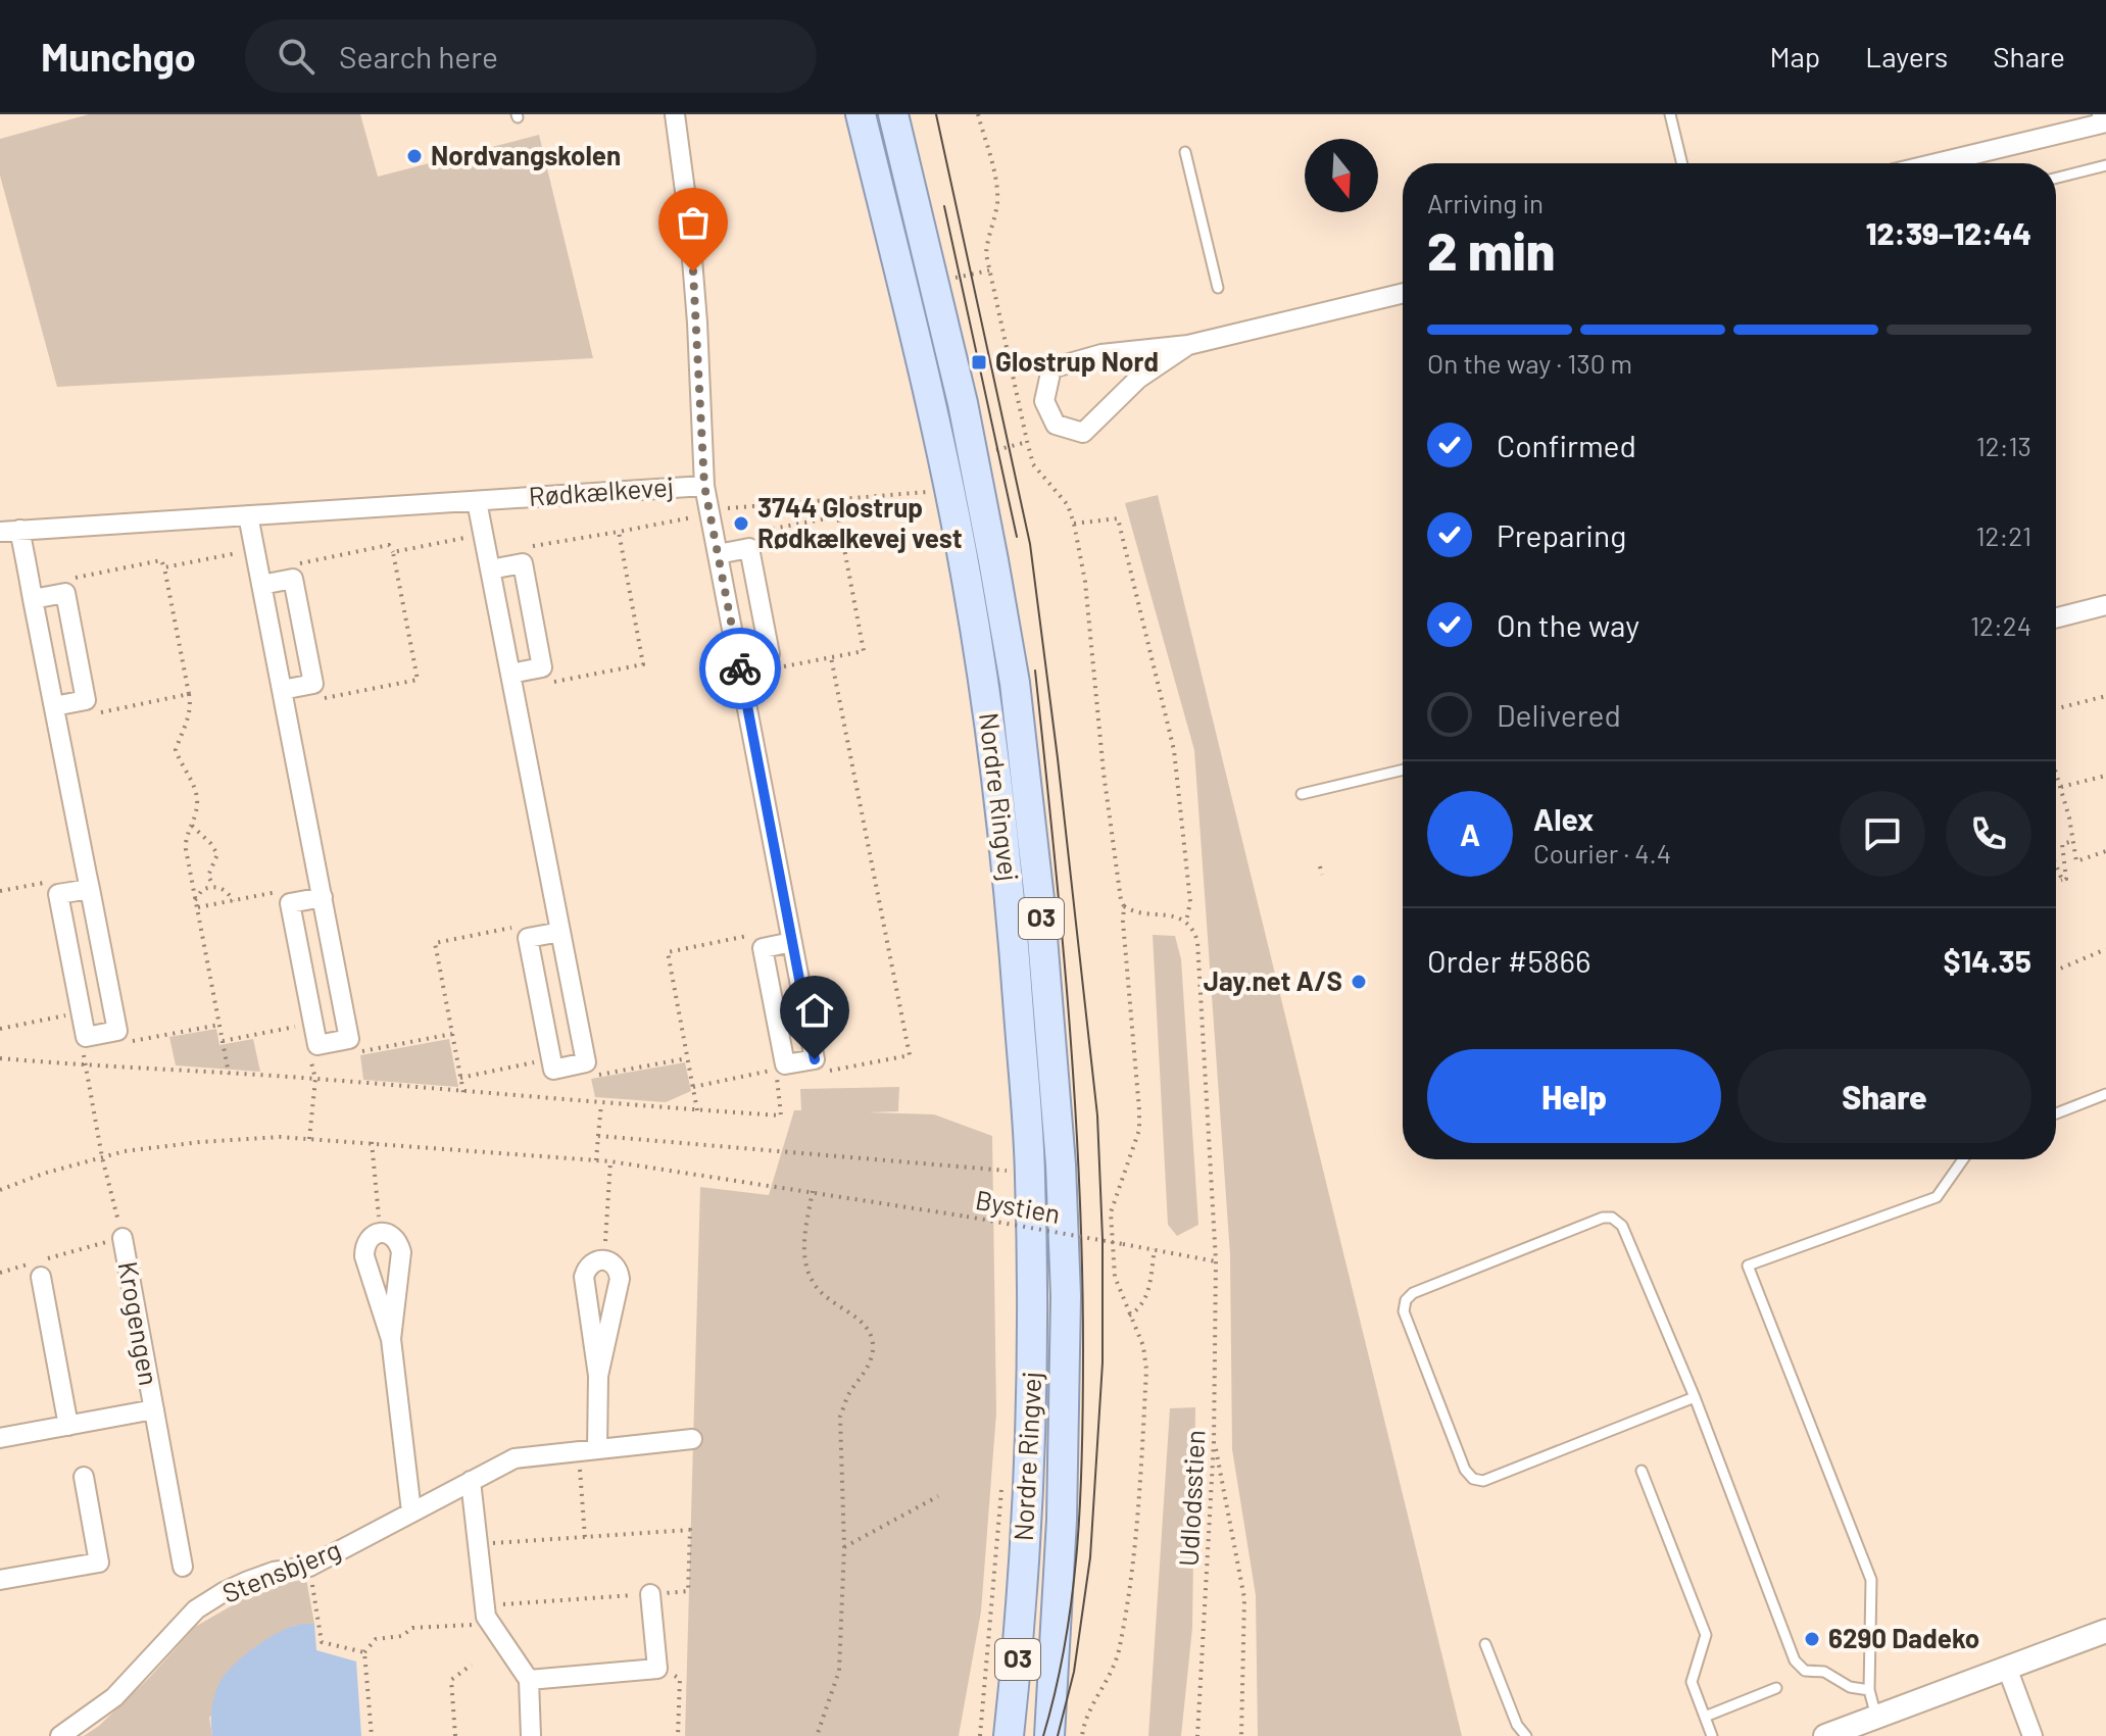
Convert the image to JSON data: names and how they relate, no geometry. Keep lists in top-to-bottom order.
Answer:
{
  "streets": {
    "main road": ["Nordre Ringvej", "O3"],
    "street": ["Rødkælkevej", "Krogengen", "Stensbjerg"],
    "path": ["Bystien", "Udlodsstien"]
  },
  "crossings": [
    ["Bystien", "Udlodsstien"]
  ],
  "places": {
    "other": [
      "Nordvangskolen",
      "3744 Glostrup Rødkælkevej vest",
      "Jay.net A/S",
      "6290 Dadeko"
    ],
    "transit": ["Glostrup Nord"]
  },
  "north": "bottom",
  "page": {
    "header": "Munchgo",
    "search": "Search here",
    "nav": ["Map", "Layers", "Share"],
    "heading": ["2 min", "Arriving in", "12:39–12:44"],
    "panel": [
      "Alex",
      "Courier · 4.4",
      "Order #5866",
      "$14.35"
    ],
    "bar": "On the way · 130 m",
    "list": [
      ["Confirmed", "12:13"],
      ["Preparing", "12:21"],
      ["On the way", "12:24"],
      "Delivered"
    ],
    "round": "A",
    "buttons": ["Help", "Share"]
  }
}
